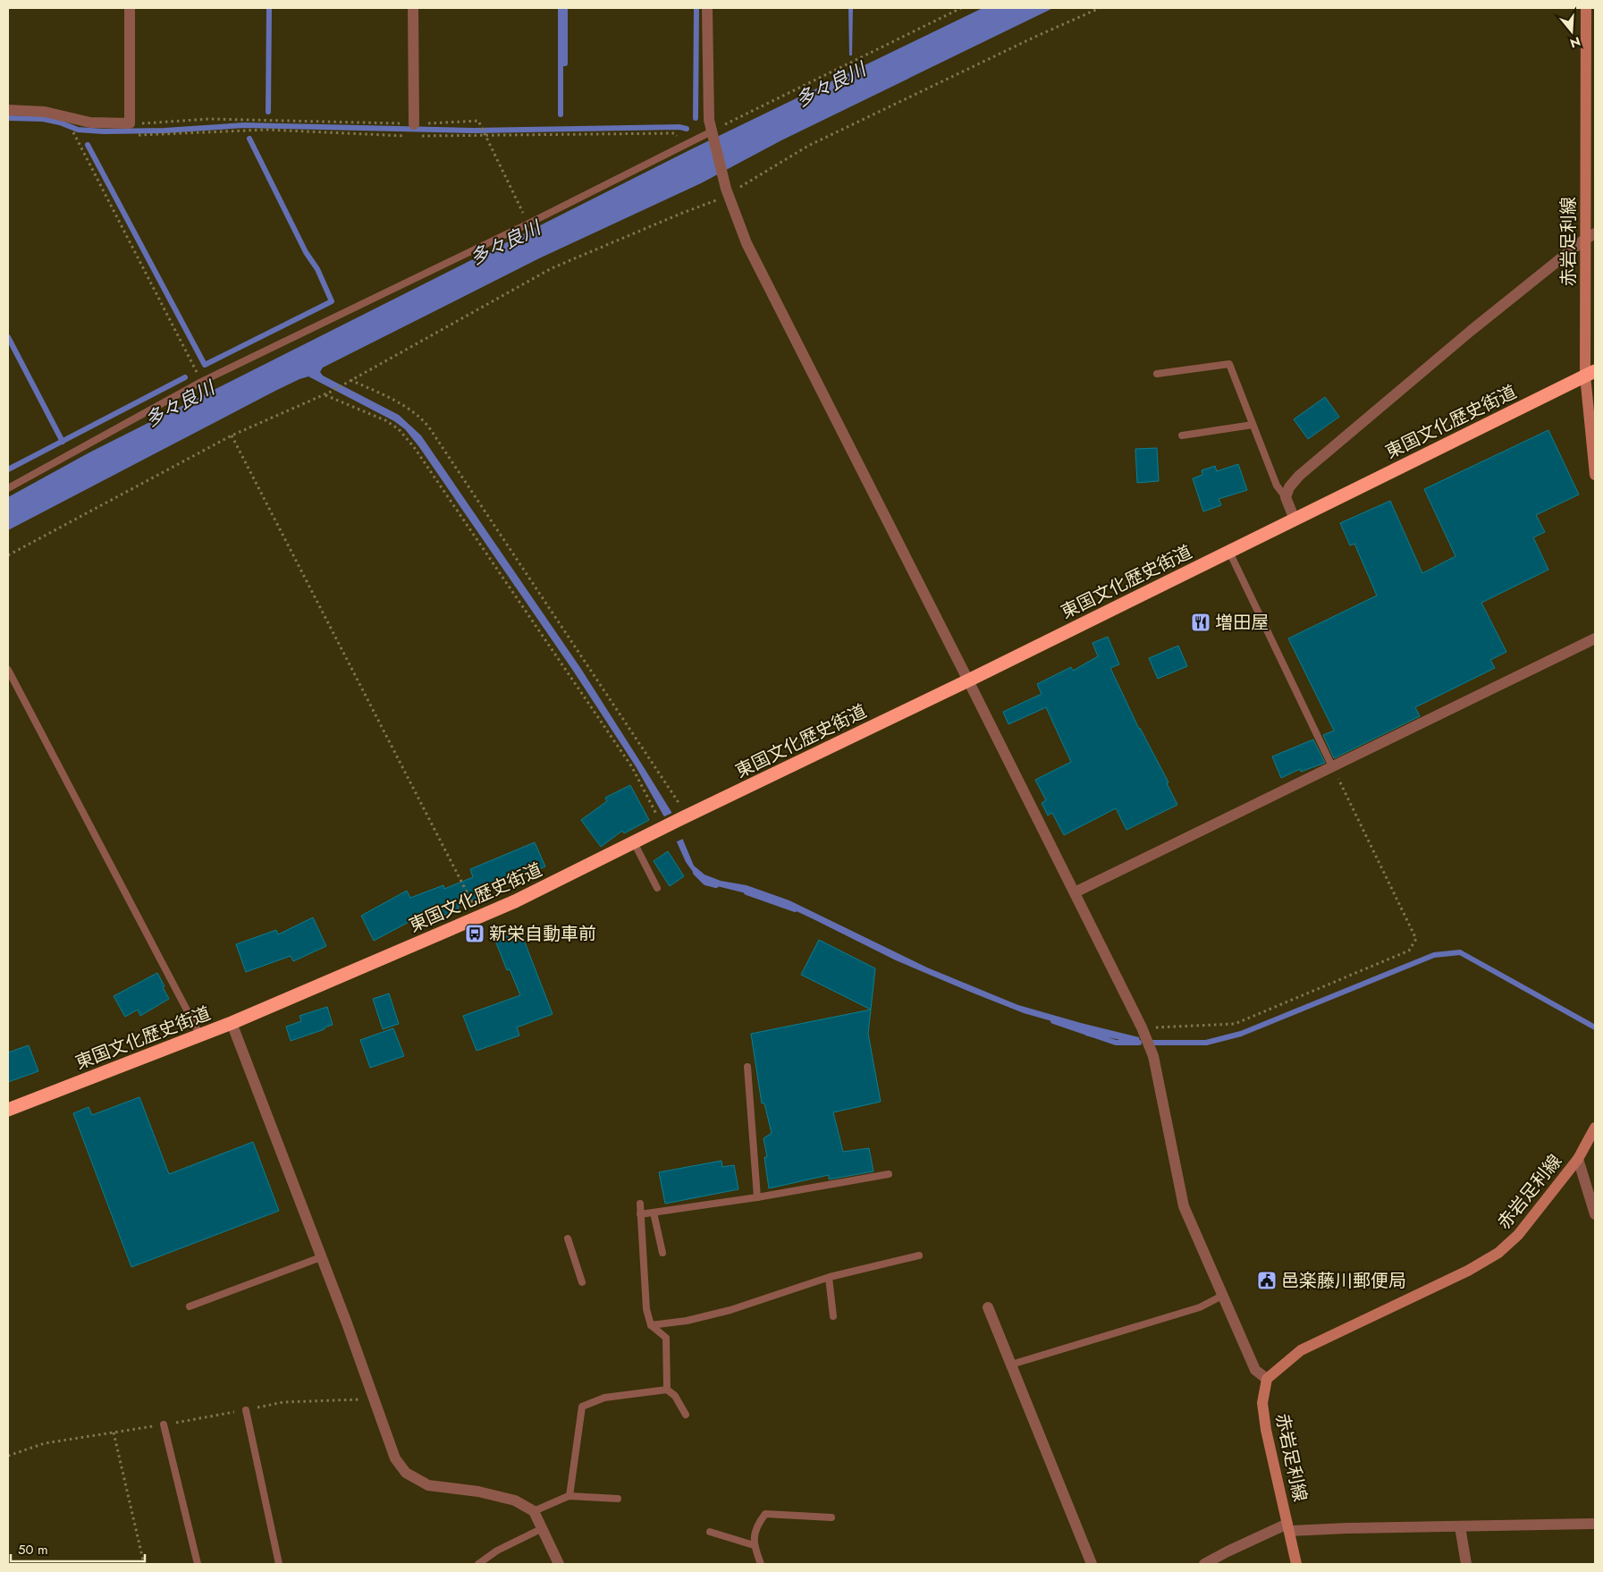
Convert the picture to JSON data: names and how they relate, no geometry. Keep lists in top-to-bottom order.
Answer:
{
  "streets": {
    "highway": ["東国文化歴史街道"],
    "main road": ["赤岩足利線"]
  },
  "crossings": [
    ["赤岩足利線", "東国文化歴史街道"]
  ],
  "water": ["多々良川"],
  "places": {
    "restaurant": ["増田屋"],
    "bus stop": ["新栄自動車前"],
    "public building": ["邑楽藤川郵便局"]
  },
  "scale_bar": "50 m",
  "north": "bottom"
}
